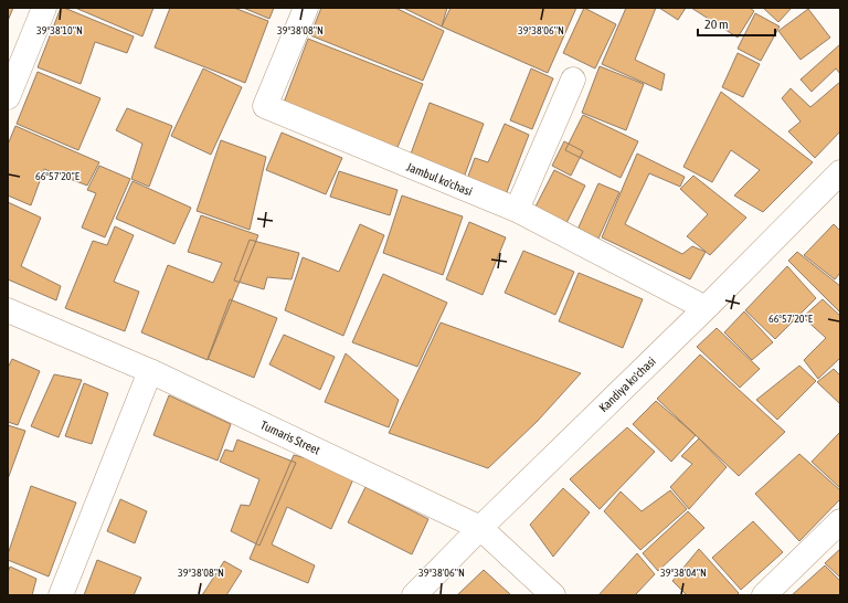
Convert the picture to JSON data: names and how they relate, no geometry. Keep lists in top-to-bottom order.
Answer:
{
  "streets": {
    "street": ["Jambul ko'chasi", "Kandiya ko'chasi", "Tumaris Street"]
  },
  "crossings": [
    ["Jambul ko'chasi", "Kandiya ko'chasi"],
    ["Kandiya ko'chasi", "Tumaris Street"]
  ],
  "scale_bar": "20 m",
  "coordinates": [
    "39°38'10\"N",
    "39°38'08\"N",
    "39°38'06\"N",
    "66°57'20\"E",
    "39°38'04\"N"
  ]
}
